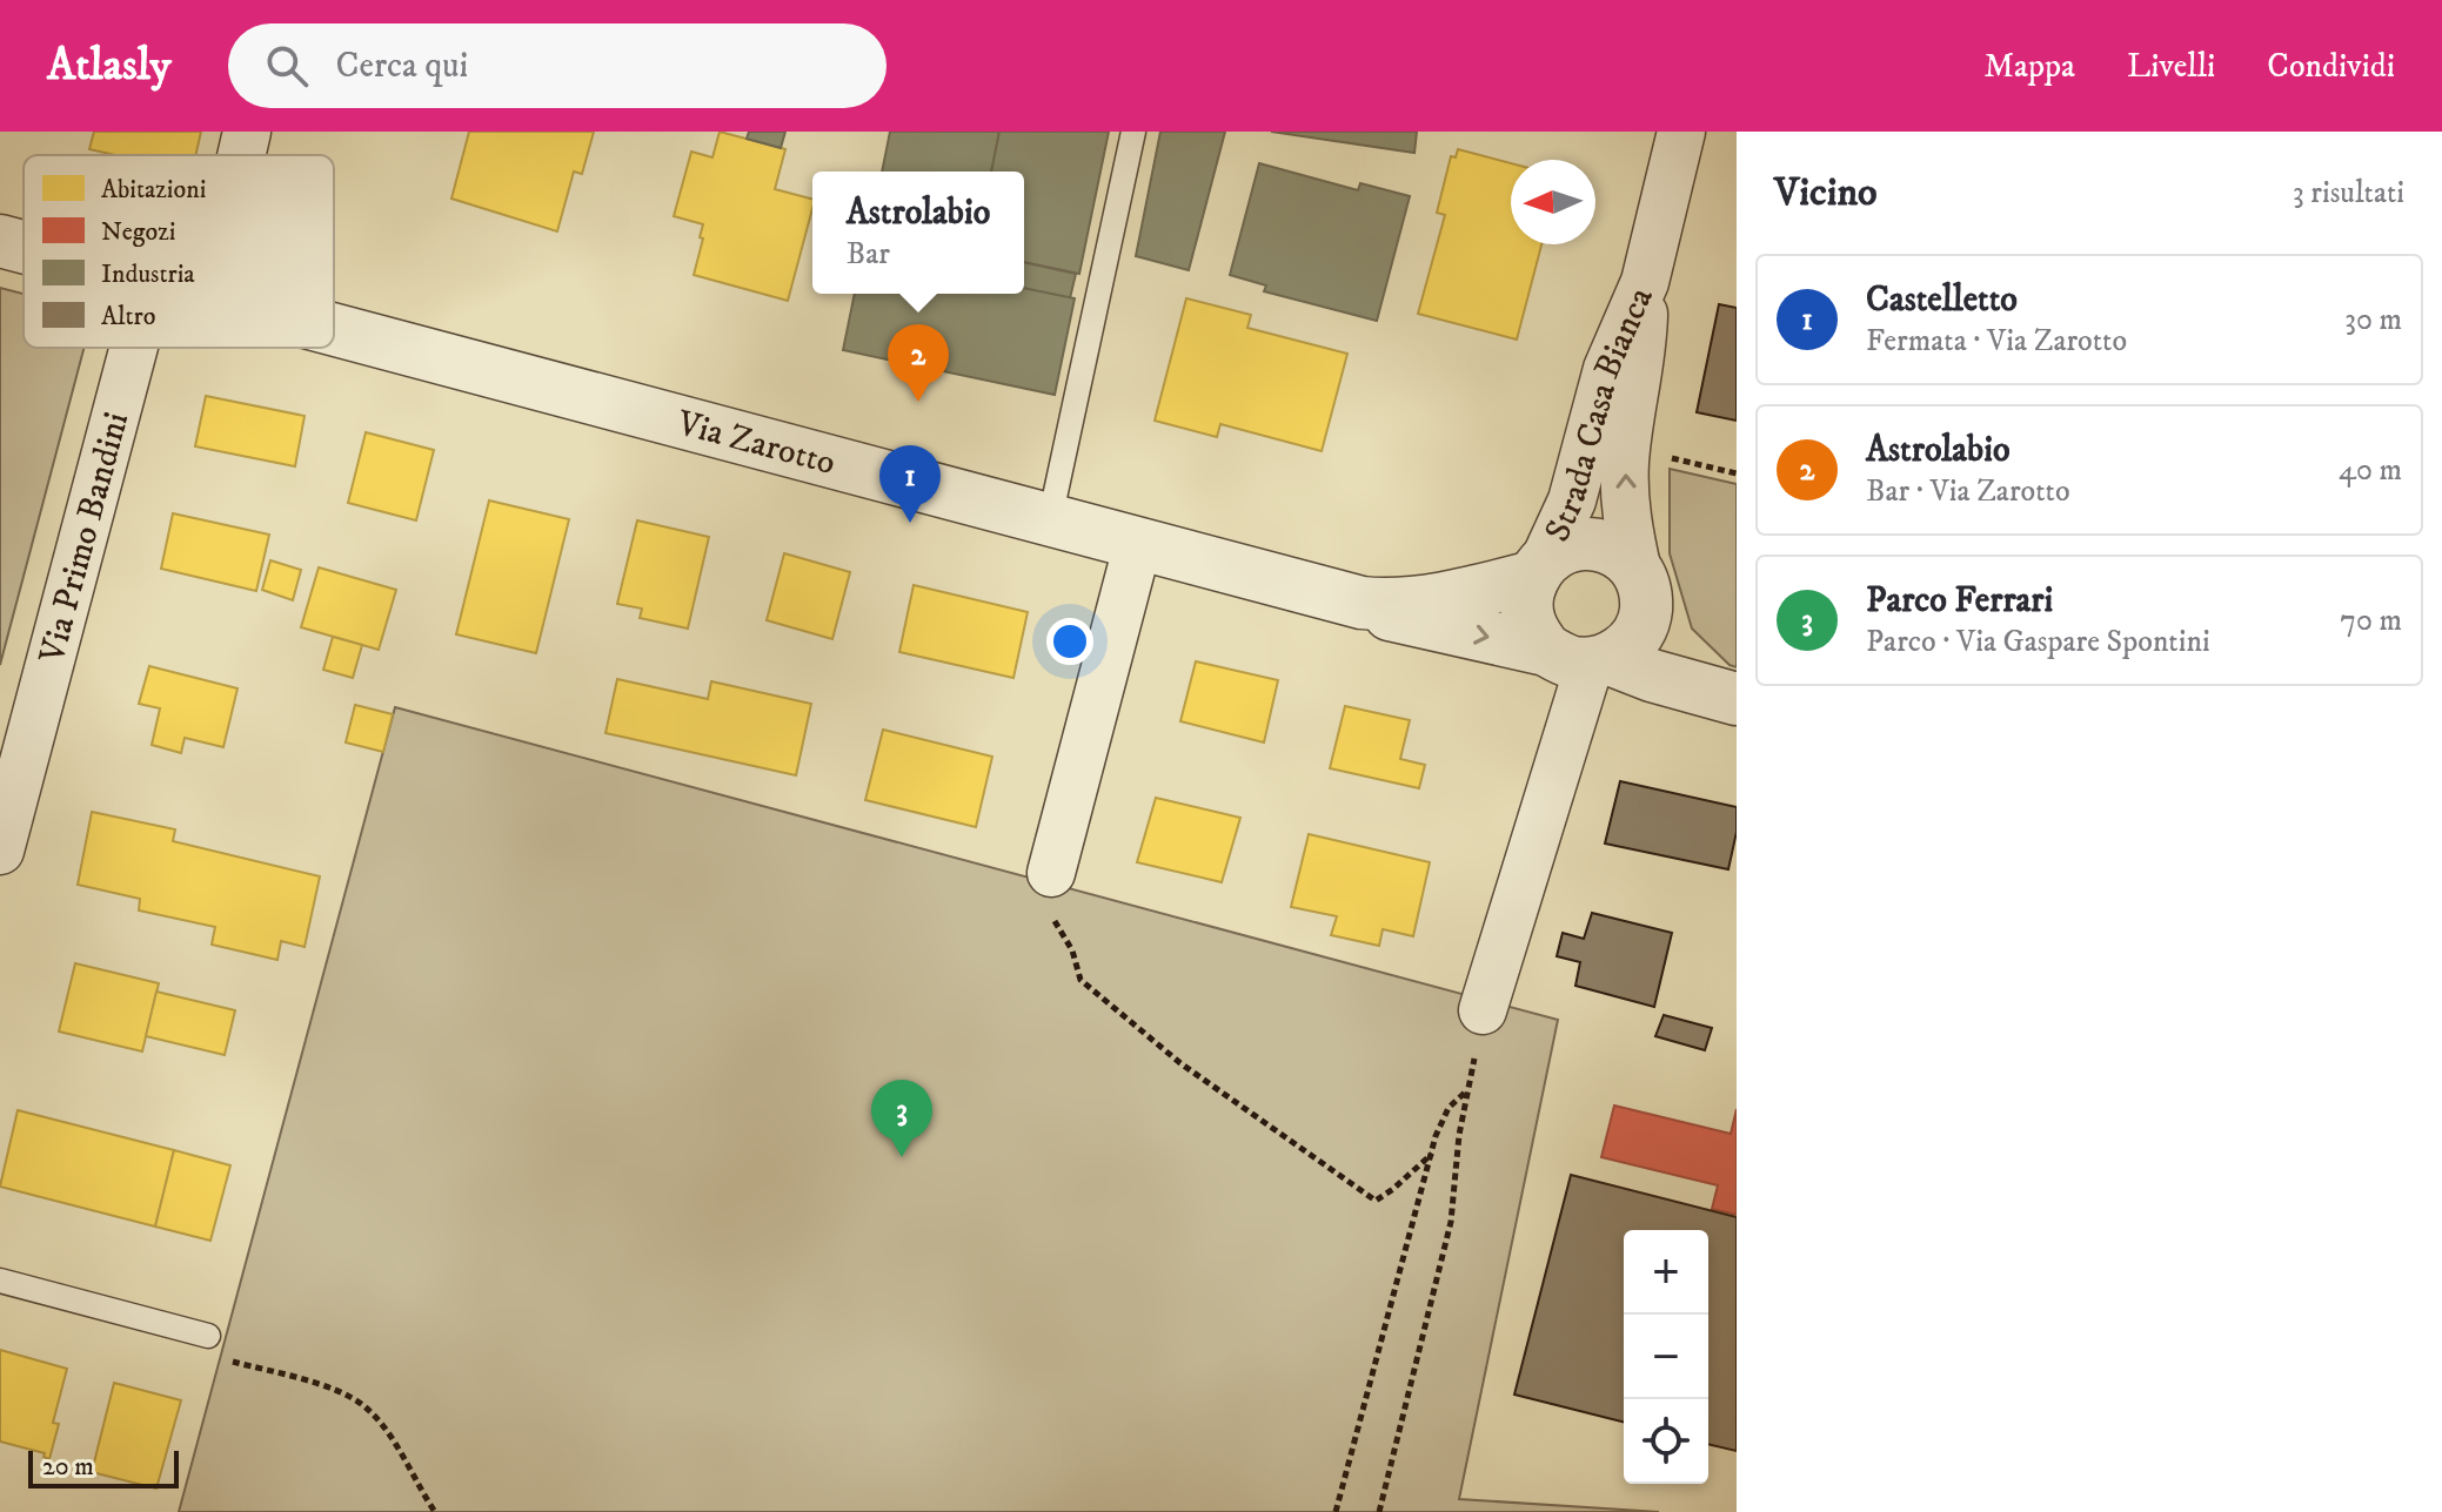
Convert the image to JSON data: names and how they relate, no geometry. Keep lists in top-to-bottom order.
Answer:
{
  "streets": {
    "street": ["Strada Casa Bianca", "Via Zarotto", "Via Primo Bandini"]
  },
  "crossings": [
    ["Strada Casa Bianca", "Via Zarotto"]
  ],
  "legend": [
    "Abitazioni",
    "Negozi",
    "Industria",
    "Altro"
  ],
  "scale_bar": "20 m",
  "north": "left",
  "page": {
    "header": "Atlasly",
    "search": "Cerca qui",
    "nav": ["Mappa", "Livelli", "Condividi"],
    "heading": ["Vicino", "3 risultati"],
    "popup": ["Astrolabio", "Bar"],
    "list": [
      {
        "mark": "1",
        "name": "Castelletto",
        "note": "Fermata · Via Zarotto",
        "value": "30 m"
      },
      {
        "mark": "2",
        "name": "Astrolabio",
        "note": "Bar · Via Zarotto",
        "value": "40 m"
      },
      {
        "mark": "3",
        "name": "Parco Ferrari",
        "note": "Parco · Via Gaspare Spontini",
        "value": "70 m"
      }
    ],
    "pins": ["2", "1", "3"],
    "map_buttons": ["+", "−"],
    "scale": "20 m"
  }
}
